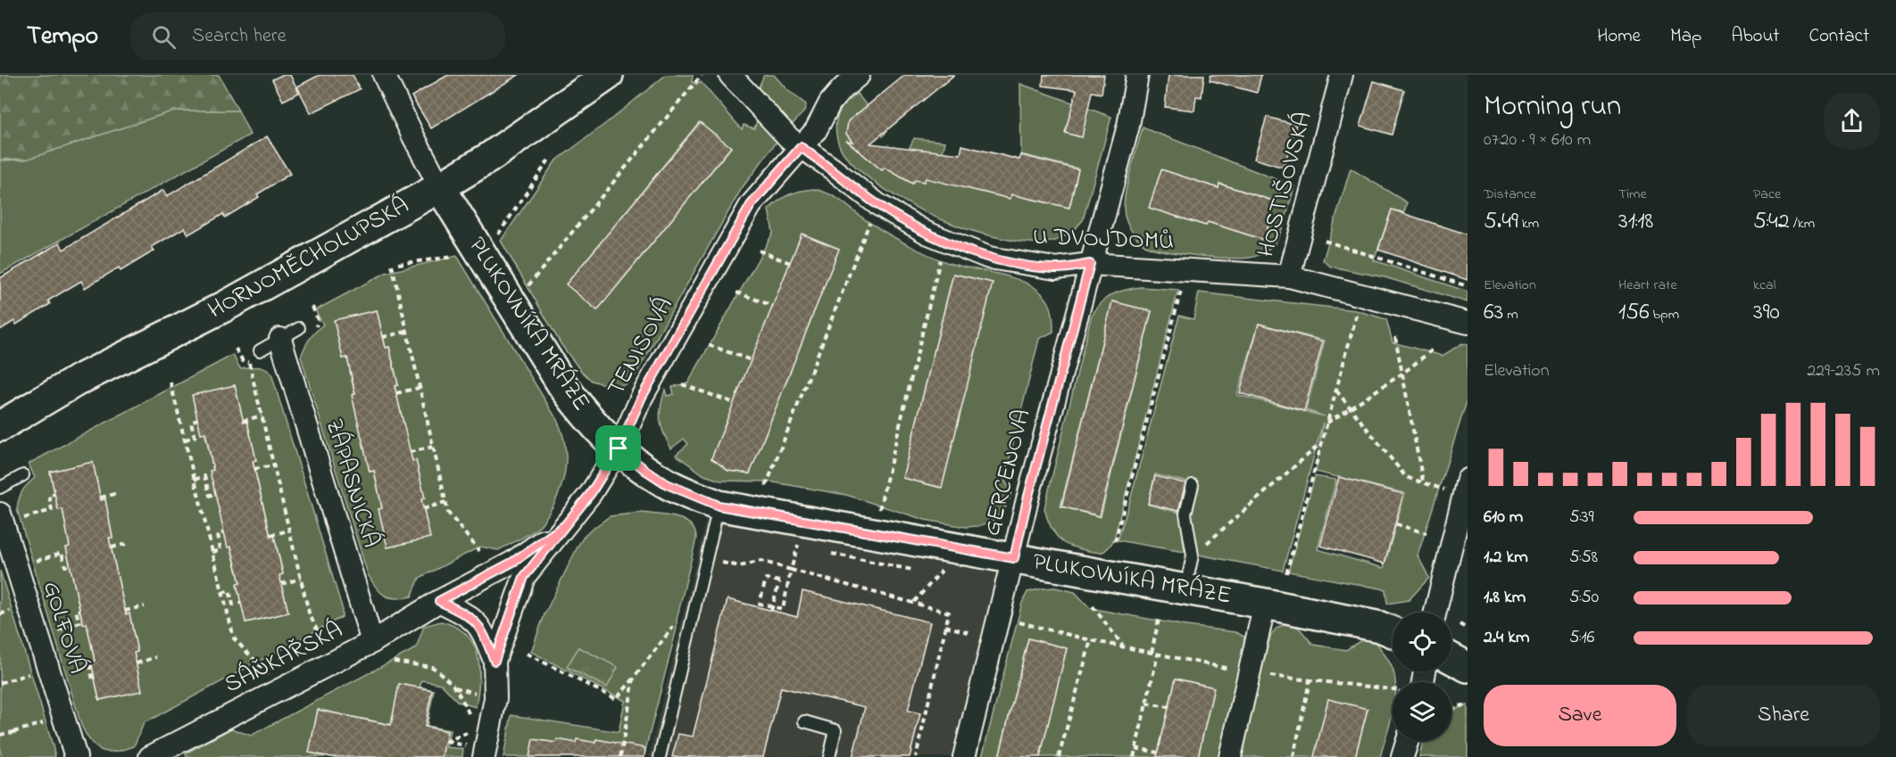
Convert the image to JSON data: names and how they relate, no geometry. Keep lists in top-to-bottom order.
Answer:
{
  "streets": {
    "street": [
      "HOSTIŠOVSKÁ",
      "U DVOJDOMŮ",
      "HORNOMĚCHOLUPSKÁ",
      "PLUKOVNÍKA MRÁZE",
      "TENISOVÁ",
      "GERCENOVA",
      "ZÁPASNICKÁ",
      "GOLFOVÁ",
      "SÁŇKAŘSKÁ"
    ]
  },
  "crossings": [
    ["HOSTIŠOVSKÁ", "U DVOJDOMŮ"],
    ["U DVOJDOMŮ", "TENISOVÁ"],
    ["U DVOJDOMŮ", "GERCENOVA"],
    ["HORNOMĚCHOLUPSKÁ", "PLUKOVNÍKA MRÁZE"],
    ["PLUKOVNÍKA MRÁZE", "TENISOVÁ"],
    ["PLUKOVNÍKA MRÁZE", "GERCENOVA"],
    ["TENISOVÁ", "SÁŇKAŘSKÁ"],
    ["ZÁPASNICKÁ", "SÁŇKAŘSKÁ"]
  ],
  "page": {
    "header": "Tempo",
    "search": "Search here",
    "nav": [
      "Home",
      "Map",
      "About",
      "Contact"
    ],
    "heading": ["Morning run", "07:20 · 9 × 610 m"],
    "stats": [
      ["Distance", "5.49 km"],
      ["Time", "31:18"],
      ["Pace", "5:42 /km"],
      ["Elevation", "63 m"],
      ["Heart rate", "156 bpm"],
      ["kcal", "390"]
    ],
    "chart": ["Elevation", "229–235 m"],
    "list": [
      {
        "name": "610 m",
        "note": "5:39"
      },
      {
        "name": "1.2 km",
        "note": "5:58"
      },
      {
        "name": "1.8 km",
        "note": "5:50"
      },
      {
        "name": "2.4 km",
        "note": "5:16"
      }
    ],
    "buttons": ["Save", "Share"]
  }
}
